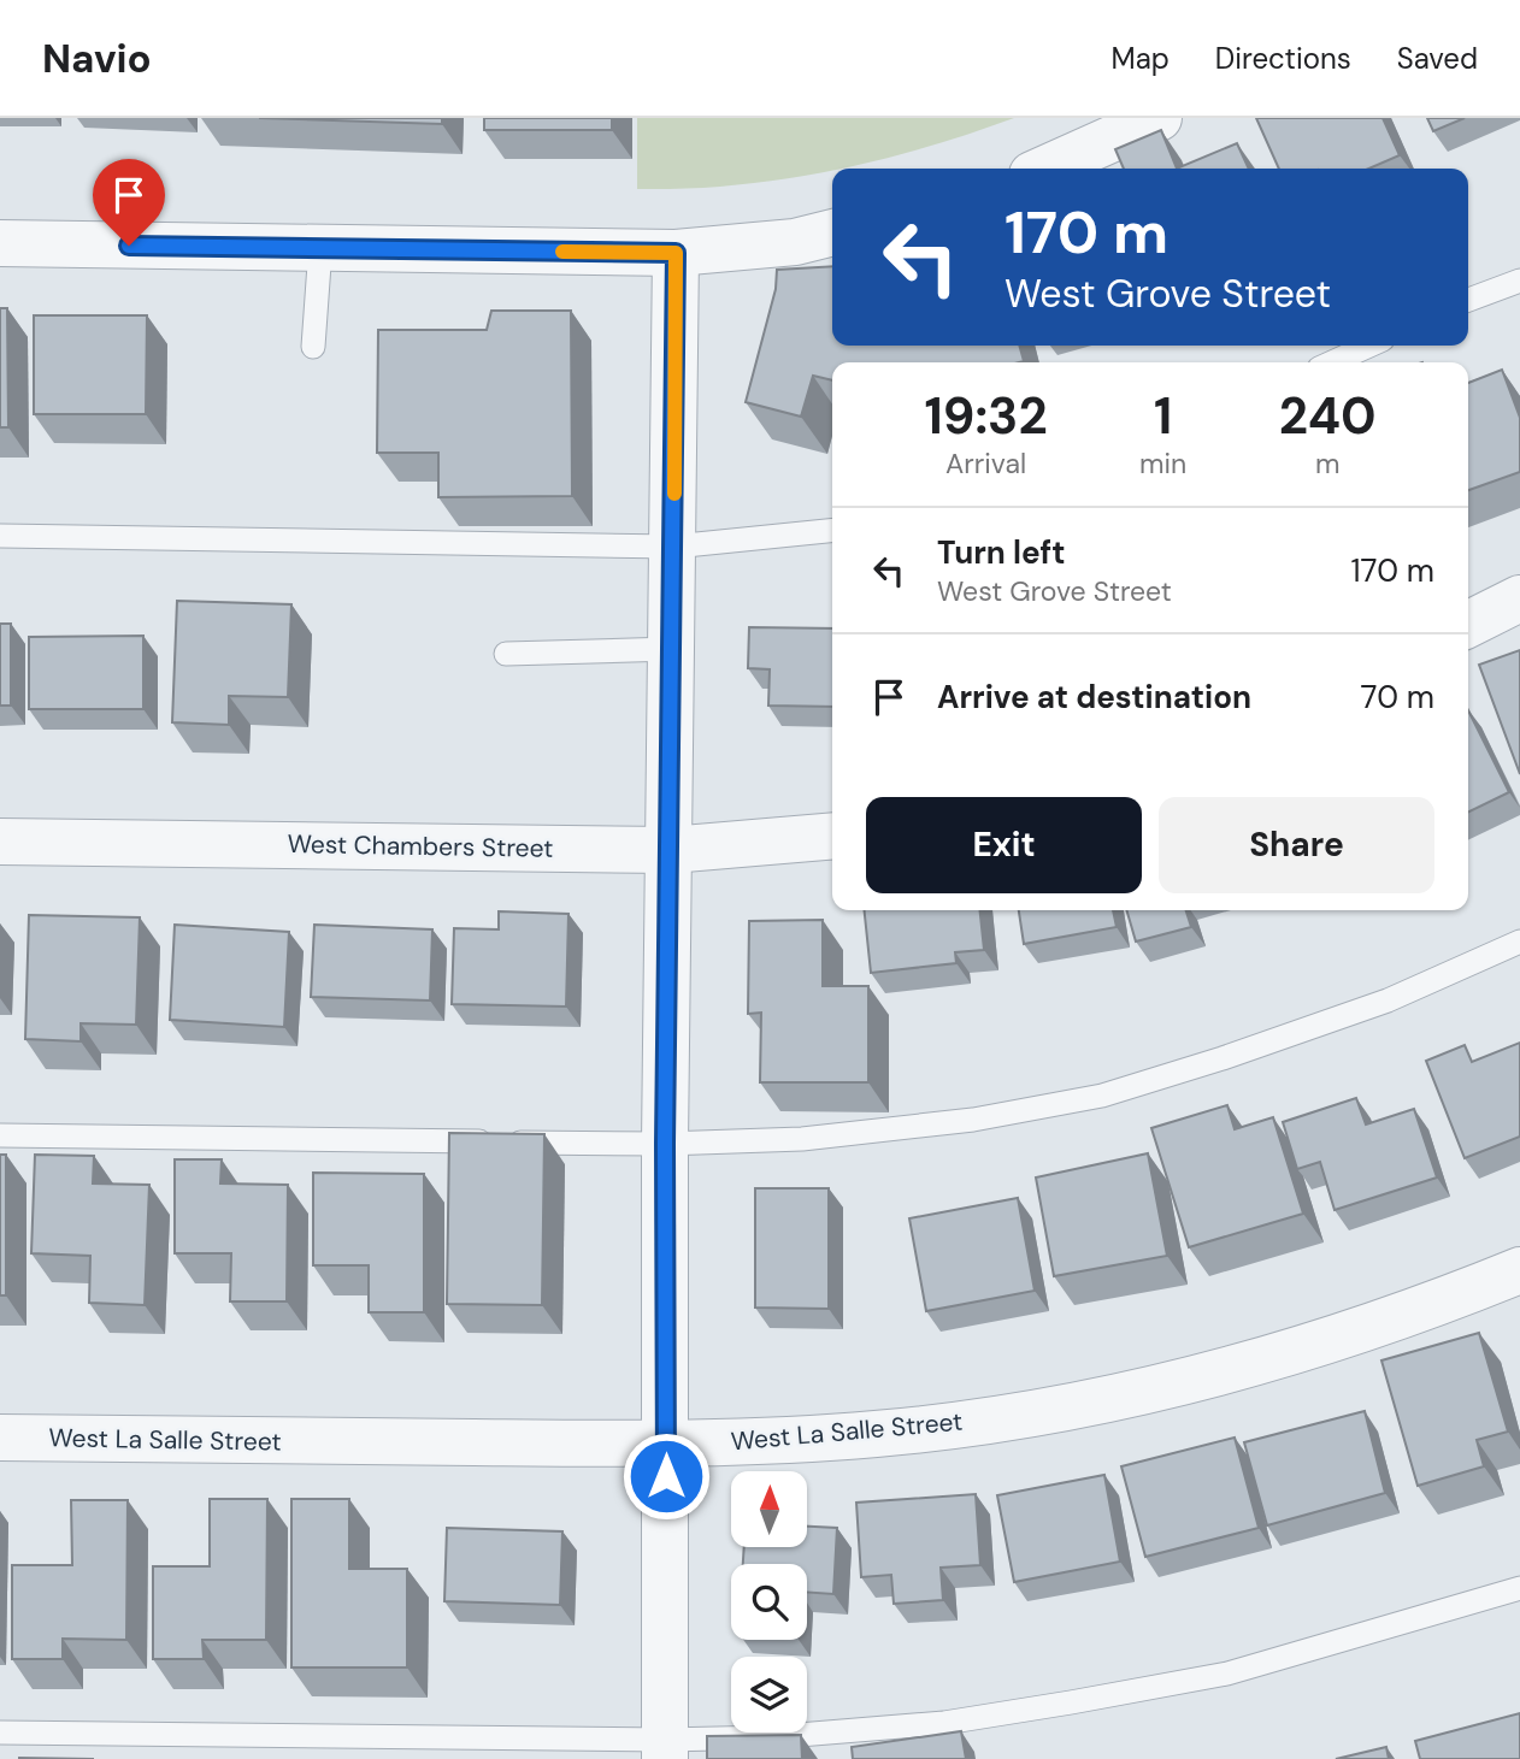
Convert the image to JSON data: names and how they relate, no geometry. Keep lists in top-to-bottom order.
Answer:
{
  "streets": {
    "street": ["West Chambers Street", "West La Salle Street"]
  },
  "north": "top",
  "page": {
    "header": "Navio",
    "nav": ["Map", "Directions", "Saved"],
    "turn": ["170 m", "West Grove Street"],
    "eta": [
      "19:32",
      "Arrival",
      "1",
      "min",
      "240",
      "m"
    ],
    "list": [
      {
        "name": "Turn left",
        "note": "West Grove Street",
        "value": "170 m"
      },
      {
        "name": "Arrive at destination",
        "value": "70 m"
      }
    ],
    "buttons": ["Exit", "Share"]
  }
}
